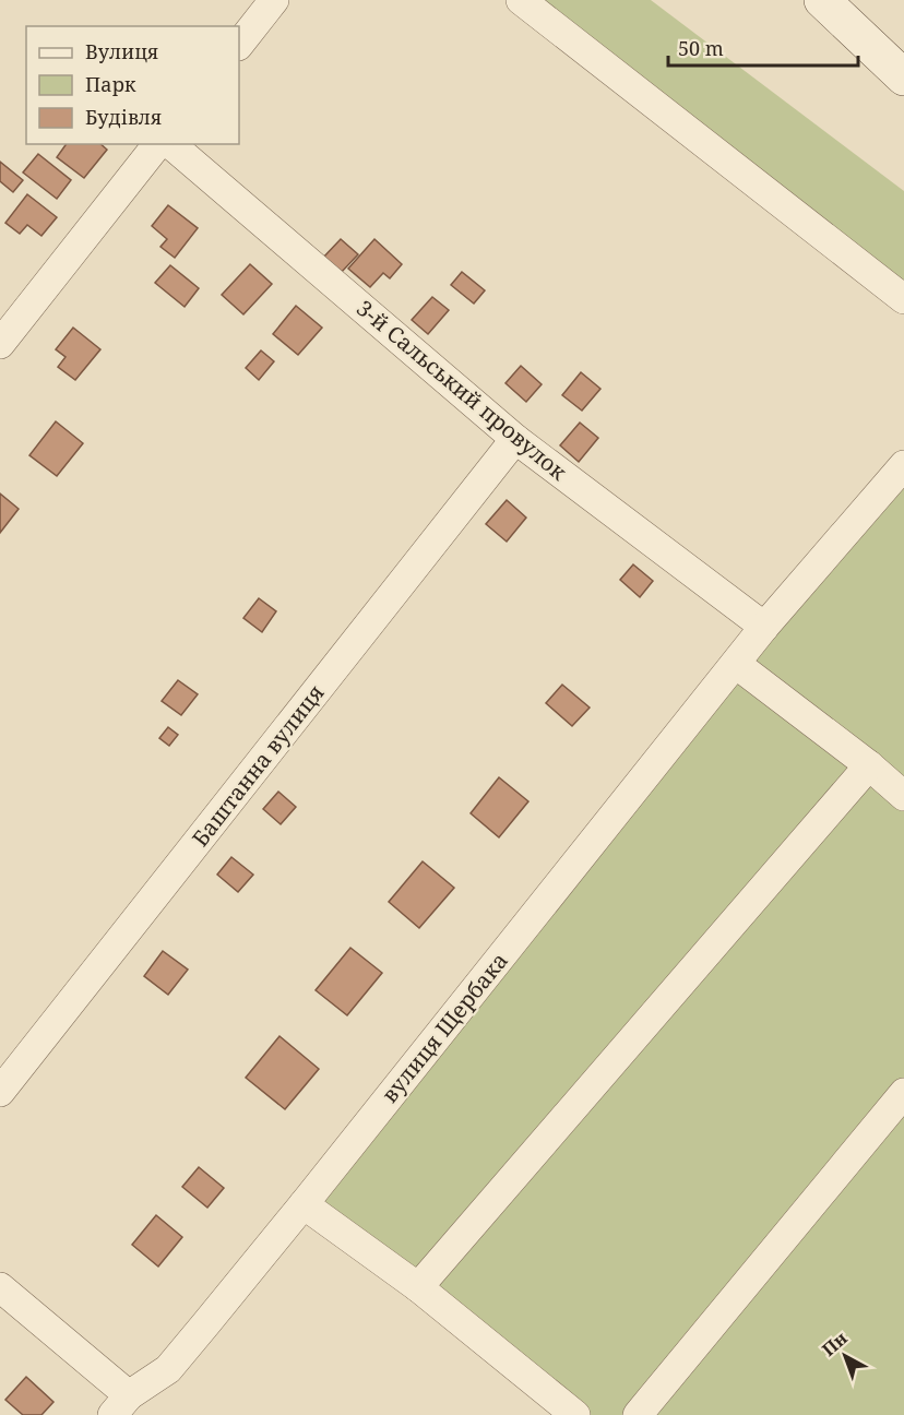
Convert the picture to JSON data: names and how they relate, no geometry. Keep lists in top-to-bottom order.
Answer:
{
  "streets": {
    "street": ["3-й Сальський провулок", "Баштанна вулиця", "вулиця Щербака"]
  },
  "crossings": [
    ["3-й Сальський провулок", "Баштанна вулиця"],
    ["3-й Сальський провулок", "вулиця Щербака"]
  ],
  "legend": ["Вулиця", "Парк", "Будівля"],
  "scale_bar": "50 m",
  "north": "top left"
}
